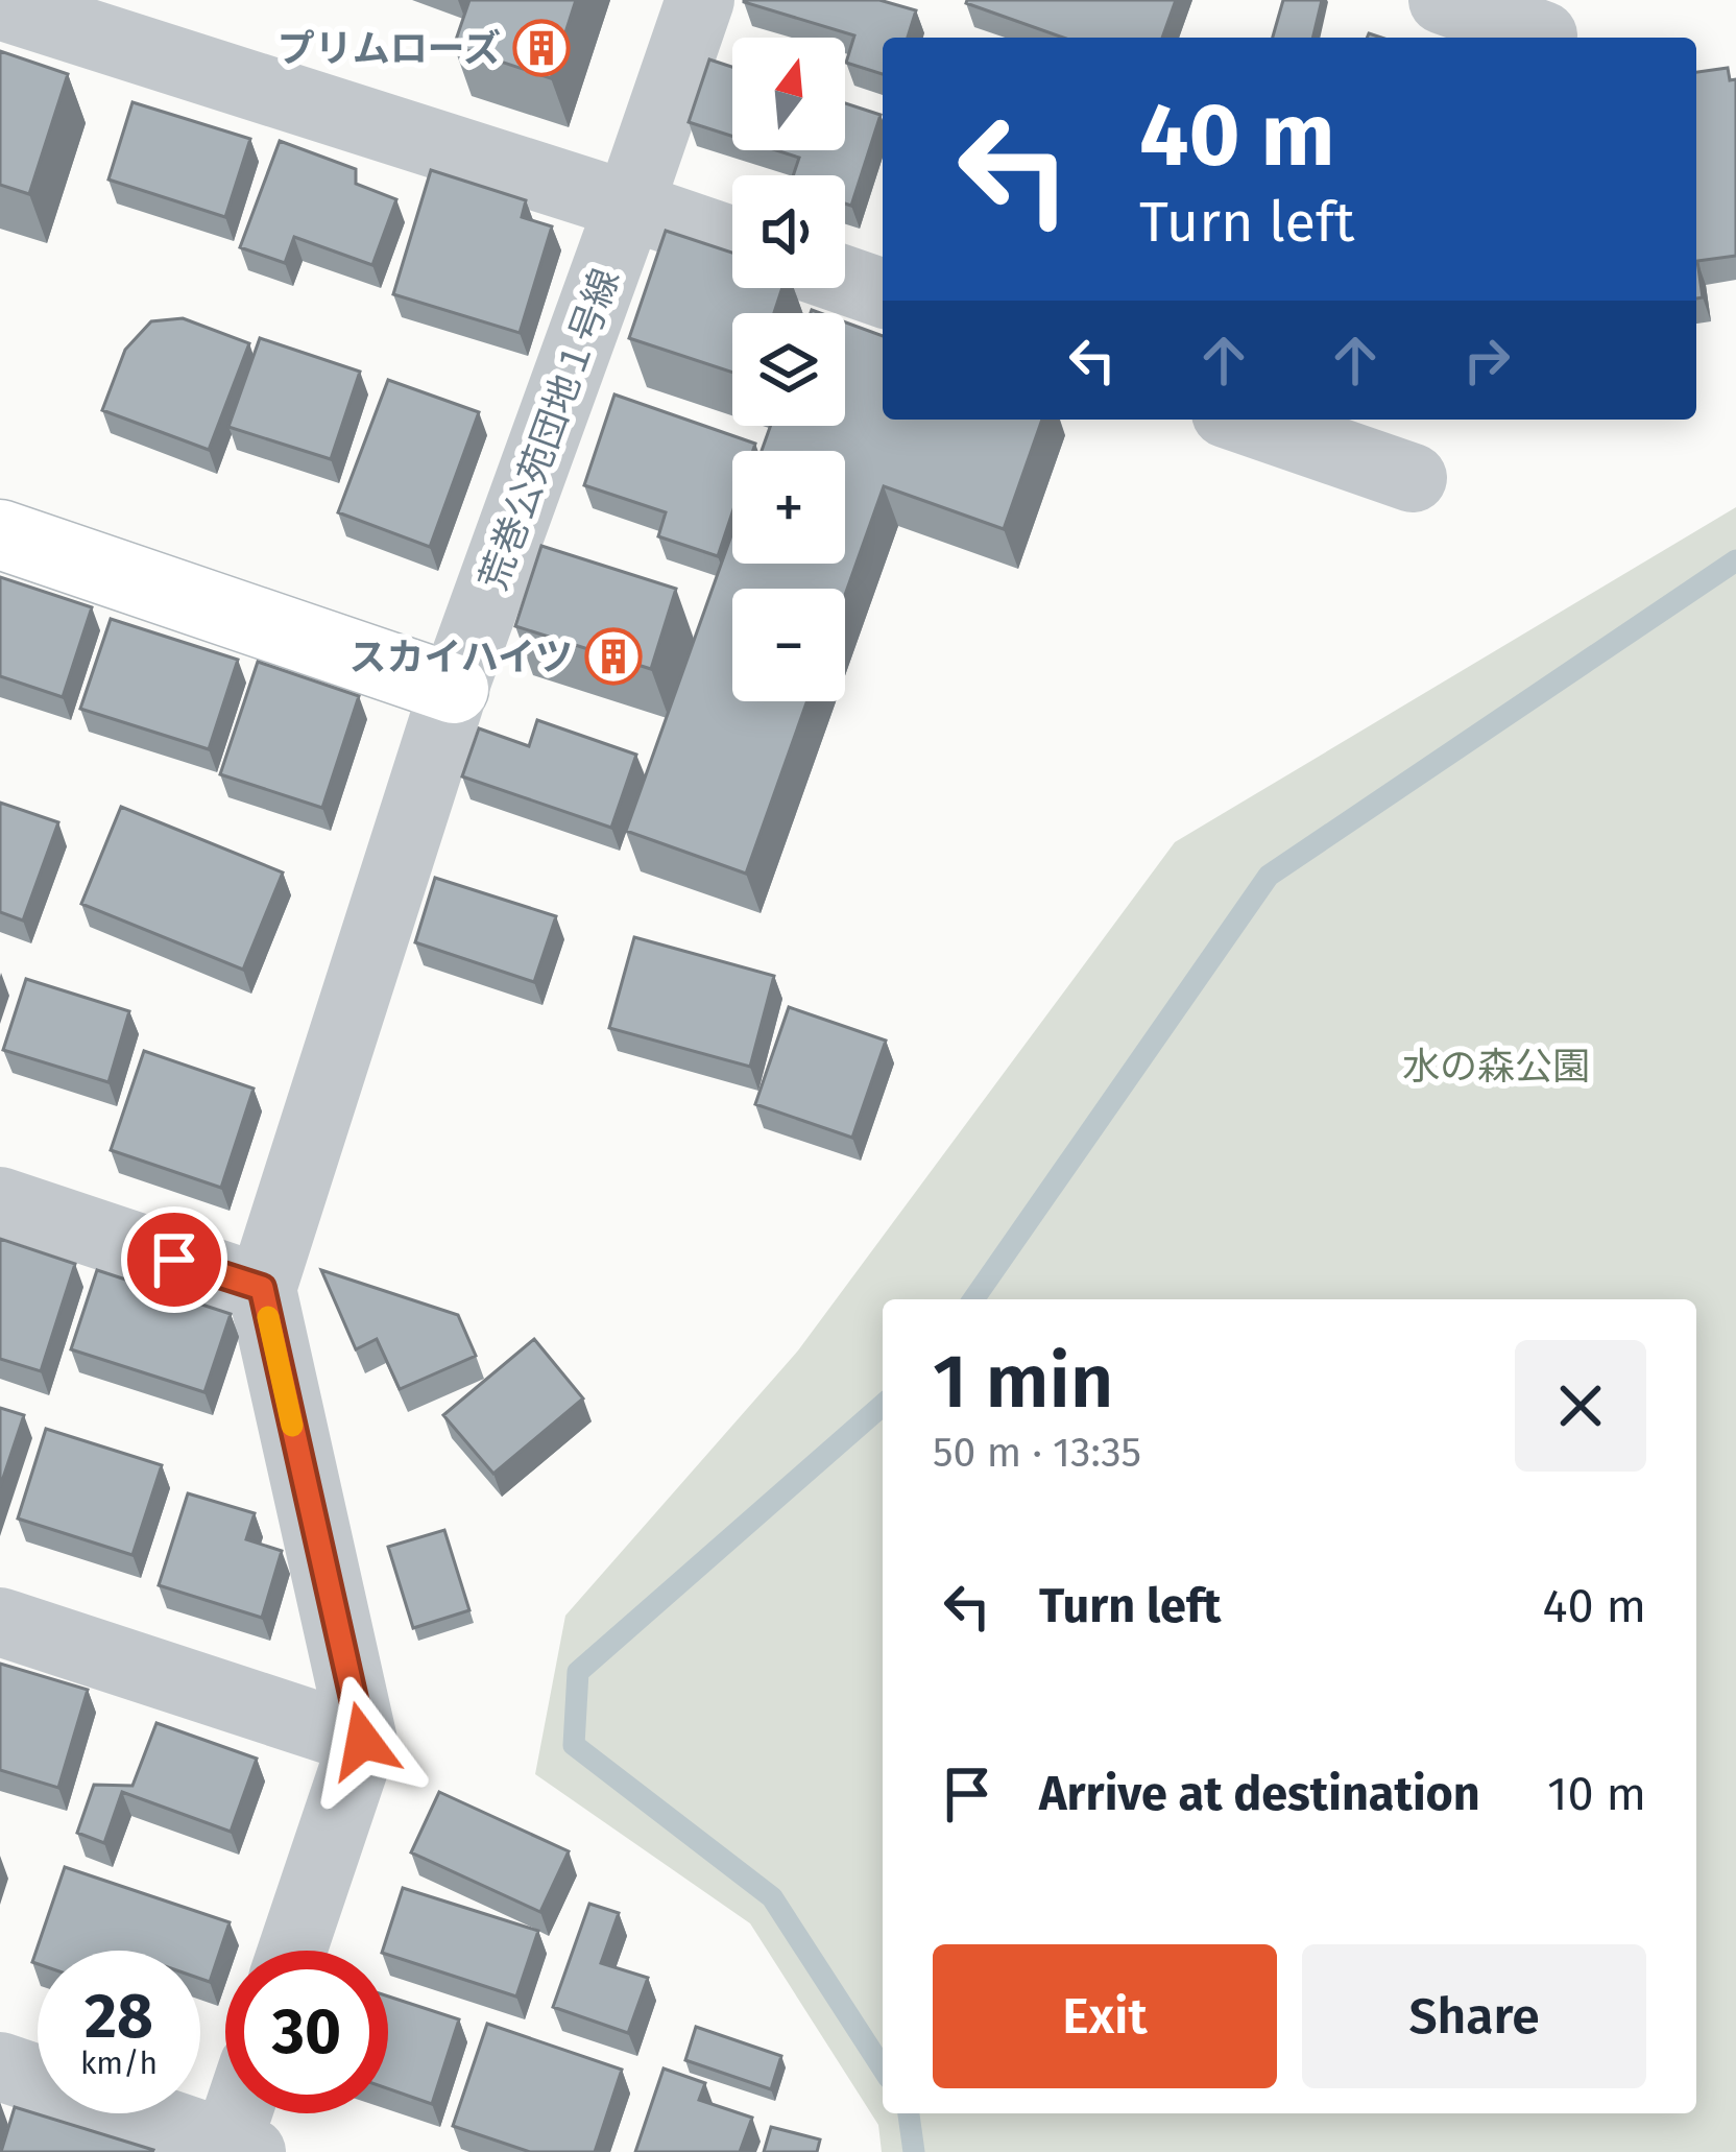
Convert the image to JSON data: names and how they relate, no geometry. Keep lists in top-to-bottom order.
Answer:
{
  "streets": {
    "street": ["荒巻公苑団地１号線"]
  },
  "parks": ["水の森公園"],
  "places": {
    "building": ["プリムローズ", "スカイハイツ"]
  },
  "north": "top",
  "page": {
    "map_buttons": ["+", "−"],
    "turn": ["40 m", "Turn left"],
    "heading": ["1 min", "50 m · 13:35"],
    "list": [
      {
        "name": "Turn left",
        "value": "40 m"
      },
      {
        "name": "Arrive at destination",
        "value": "10 m"
      }
    ],
    "buttons": ["Exit", "Share"],
    "speed": "28 km/h",
    "limit": "30"
  }
}
